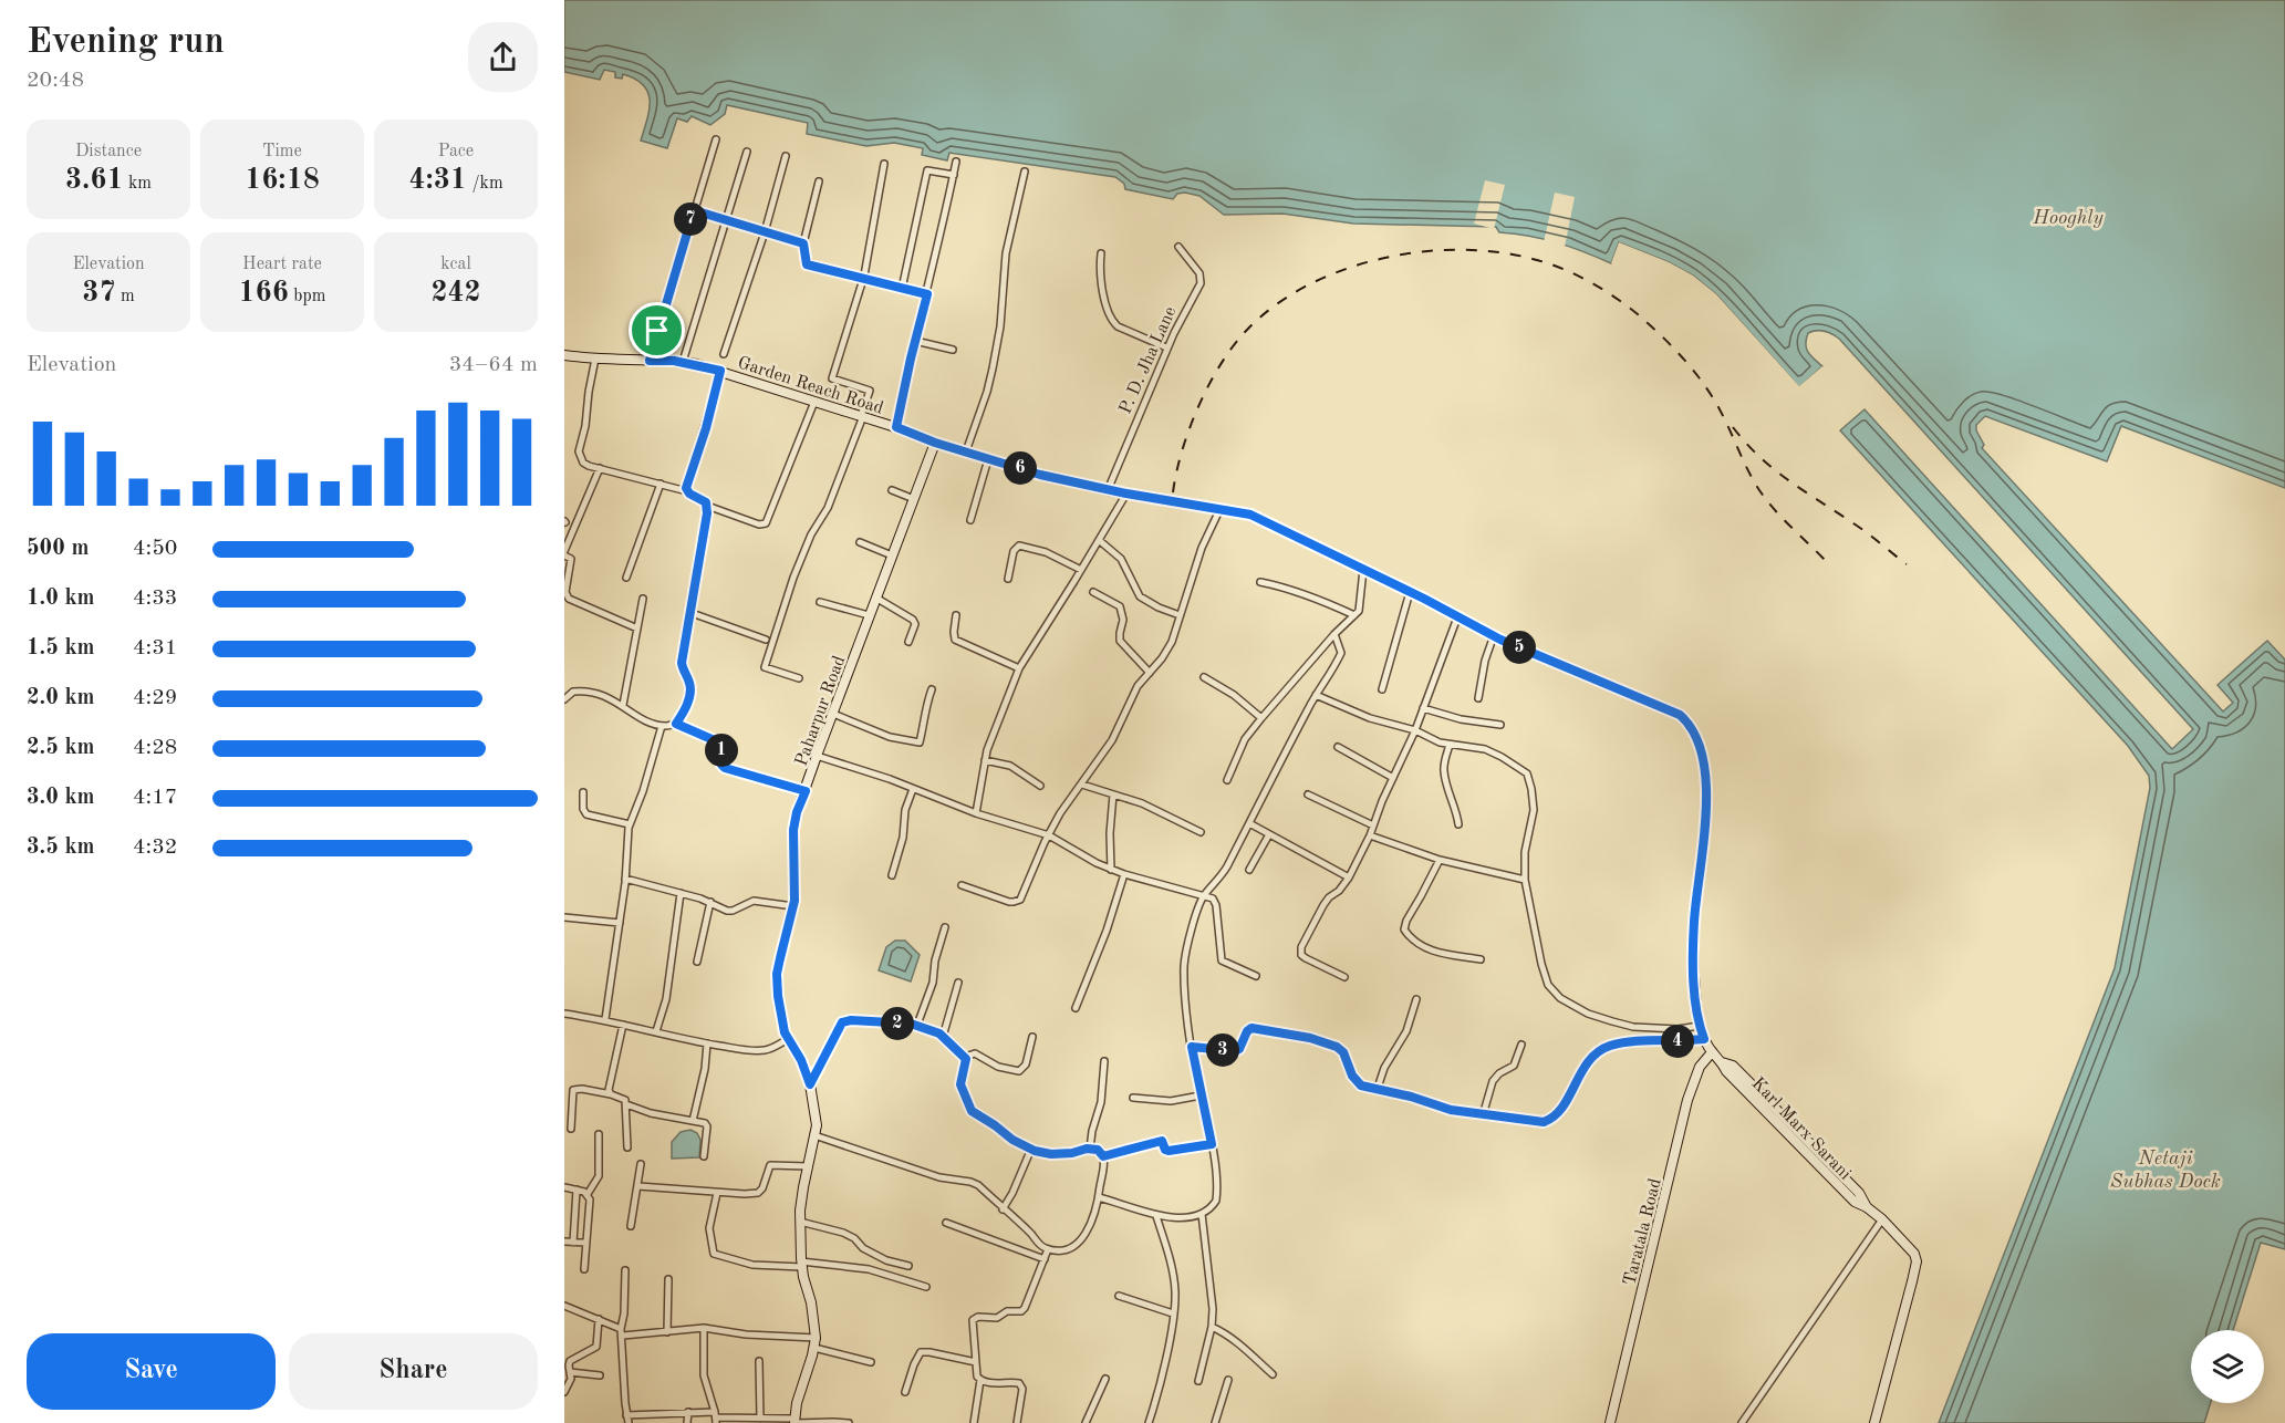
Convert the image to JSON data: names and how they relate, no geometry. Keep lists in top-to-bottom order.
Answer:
{
  "streets": {
    "main road": [
      "Garden Reach Road",
      "Paharpur Road",
      "Karl Marx Sarani",
      "Taratala Road"
    ],
    "street": ["P. D. Jha Lane"]
  },
  "crossings": [
    ["P. D. Jha Lane", "Garden Reach Road"],
    ["Garden Reach Road", "Paharpur Road"],
    ["Garden Reach Road", "Karl Marx Sarani"],
    ["Garden Reach Road", "Taratala Road"],
    ["Karl Marx Sarani", "Taratala Road"]
  ],
  "water": ["Hooghly", "Netaji Subhas Dock"],
  "page": {
    "heading": ["Evening run", "20:48"],
    "stats": [
      ["Distance", "3.61 km"],
      ["Time", "16:18"],
      ["Pace", "4:31 /km"],
      ["Elevation", "37 m"],
      ["Heart rate", "166 bpm"],
      ["kcal", "242"]
    ],
    "pins": [
      "7",
      "6",
      "5",
      "1",
      "2",
      "4",
      "3"
    ],
    "chart": ["Elevation", "34–64 m"],
    "list": [
      {
        "name": "500 m",
        "note": "4:50"
      },
      {
        "name": "1.0 km",
        "note": "4:33"
      },
      {
        "name": "1.5 km",
        "note": "4:31"
      },
      {
        "name": "2.0 km",
        "note": "4:29"
      },
      {
        "name": "2.5 km",
        "note": "4:28"
      },
      {
        "name": "3.0 km",
        "note": "4:17"
      },
      {
        "name": "3.5 km",
        "note": "4:32"
      }
    ],
    "buttons": ["Save", "Share"]
  }
}
